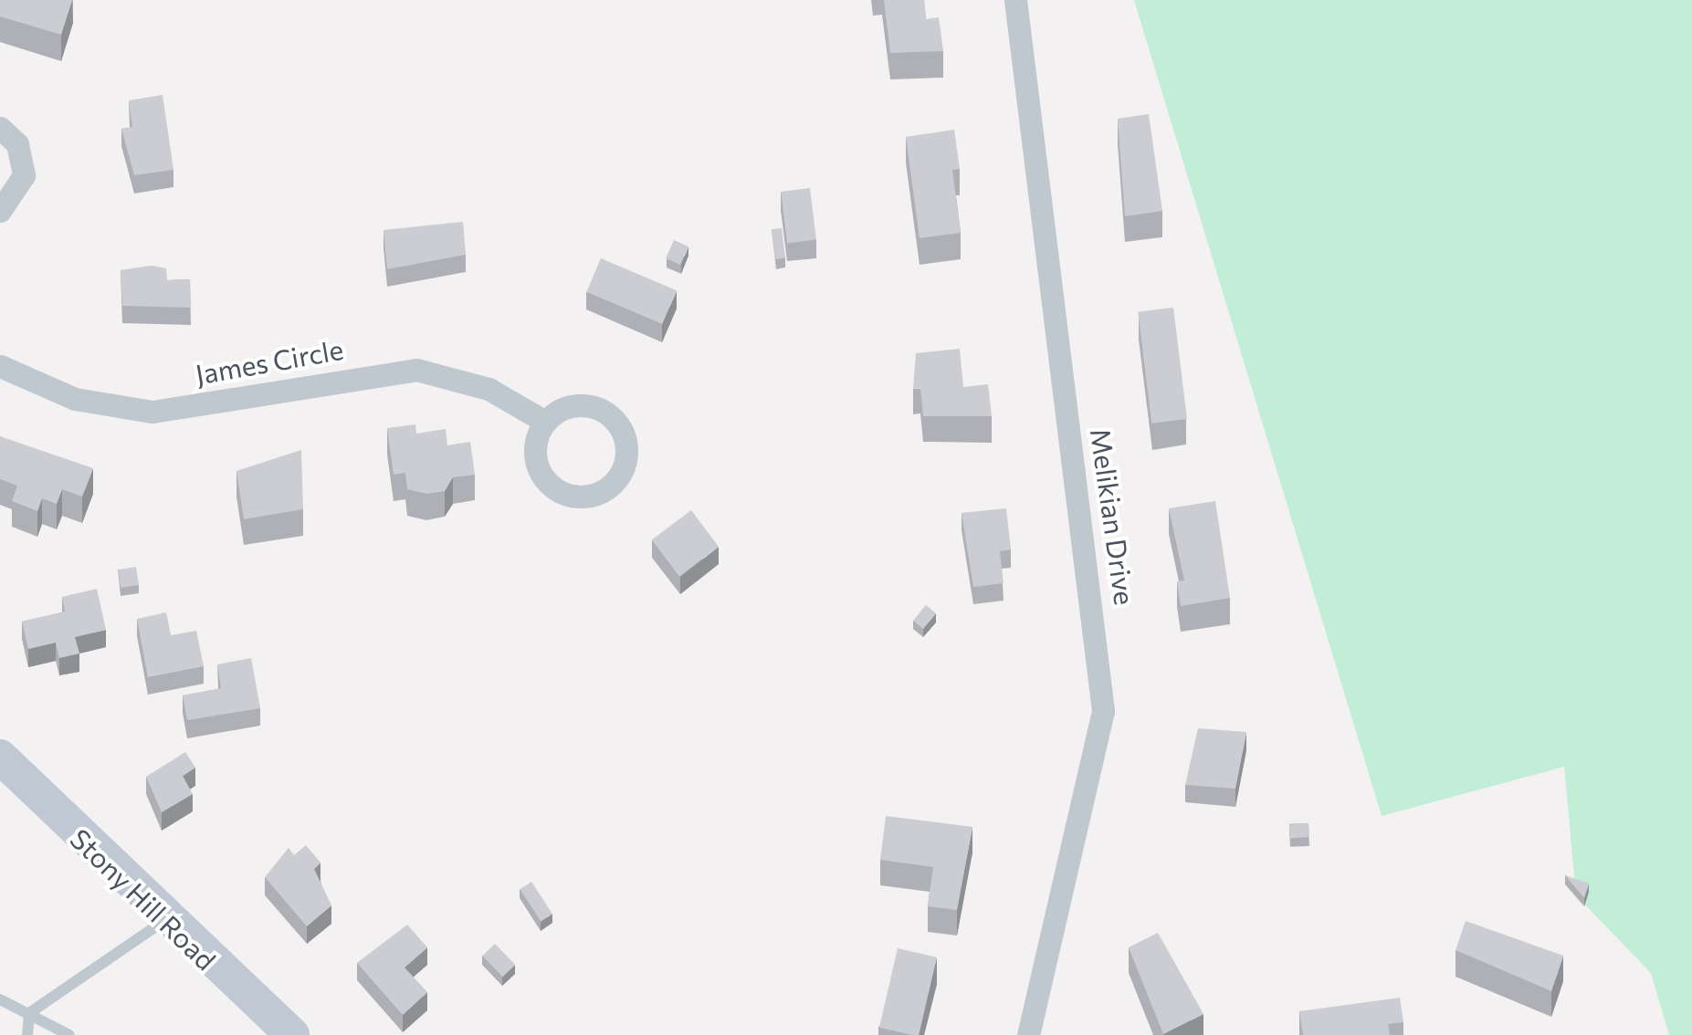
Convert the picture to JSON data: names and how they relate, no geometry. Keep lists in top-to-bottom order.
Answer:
{
  "streets": {
    "main road": ["Stony Hill Road"],
    "street": ["James Circle", "Melikian Drive"]
  }
}
